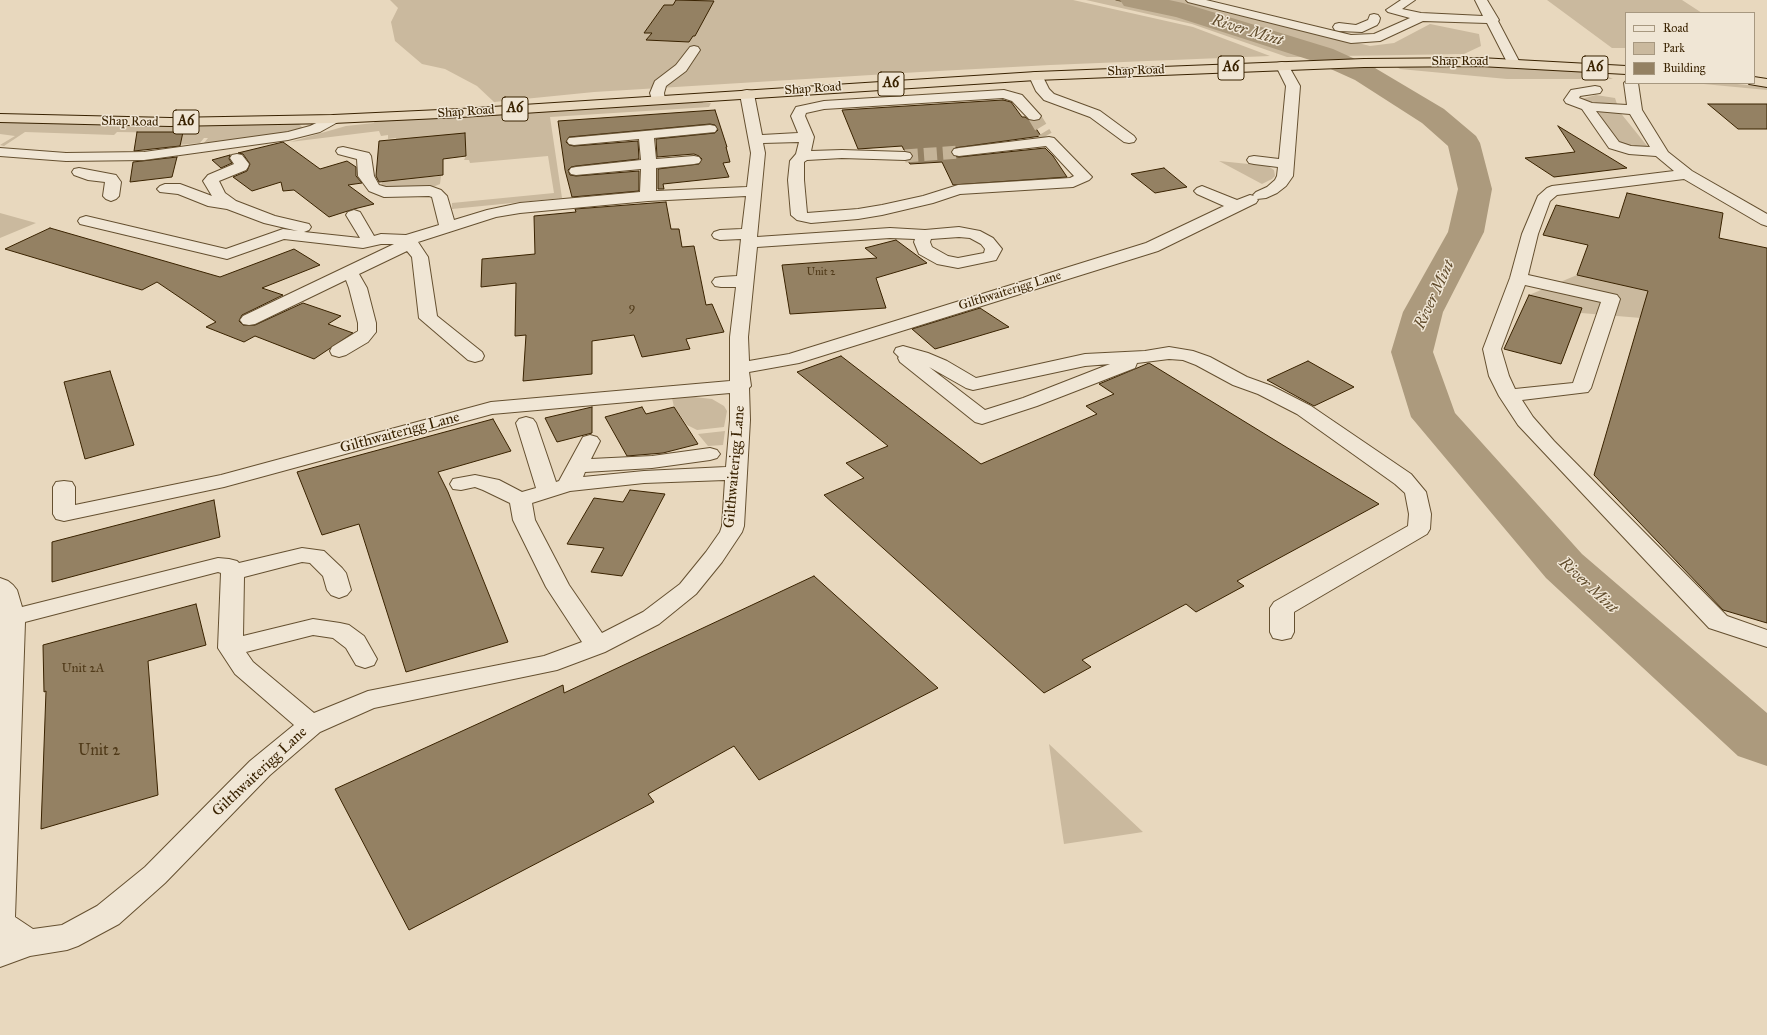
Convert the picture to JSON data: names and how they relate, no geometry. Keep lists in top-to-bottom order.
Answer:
{
  "streets": {
    "highway": ["Shap Road", "A6"],
    "street": ["Gilthwaiterigg Lane"]
  },
  "crossings": [
    ["Shap Road", "Gilthwaiterigg Lane"]
  ],
  "water": ["River Mint"],
  "house_numbers": [
    "Unit 2",
    "9",
    "Unit 2A",
    "Unit 2"
  ],
  "legend": ["Road", "Park", "Building"]
}
